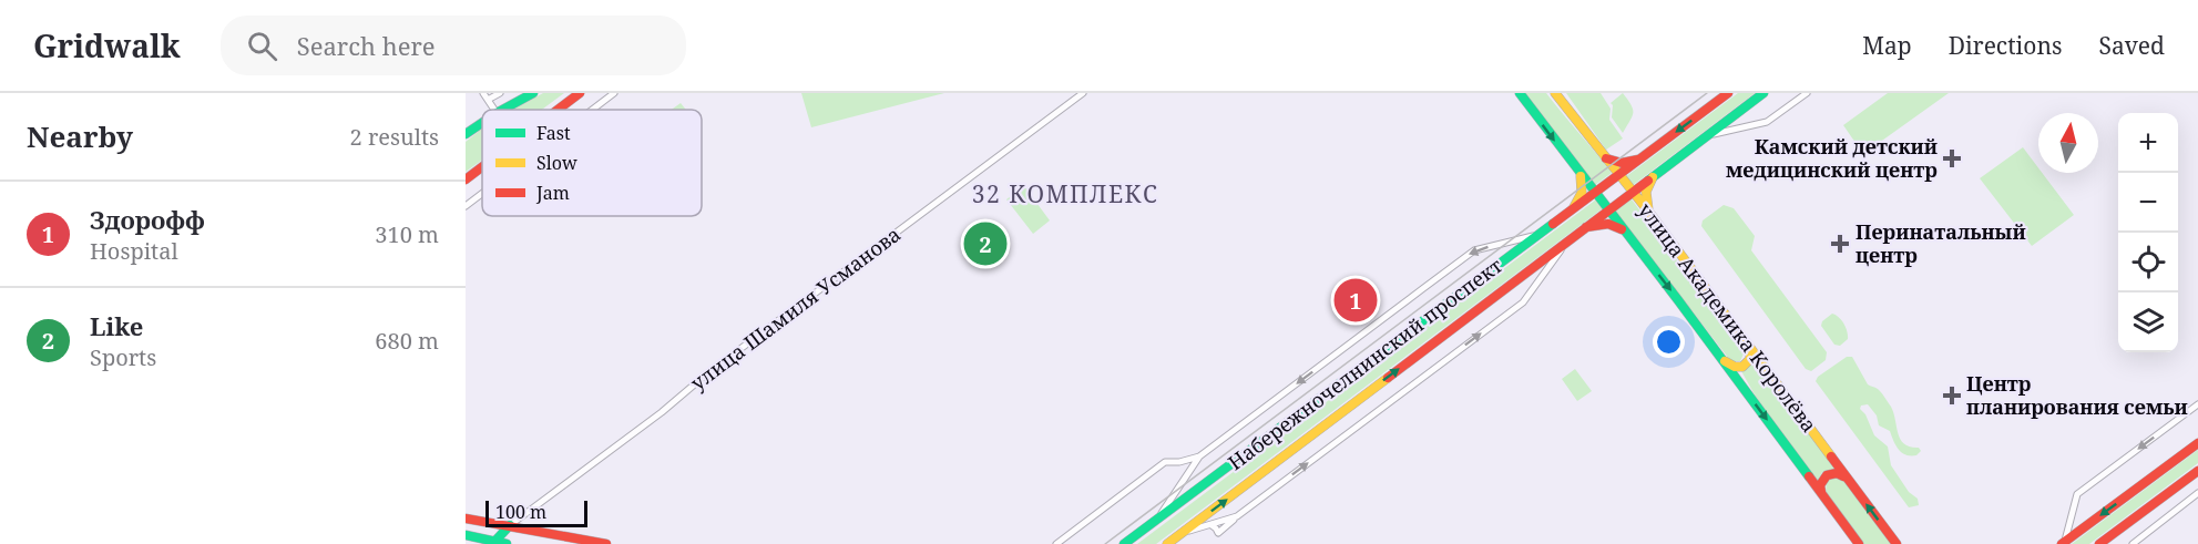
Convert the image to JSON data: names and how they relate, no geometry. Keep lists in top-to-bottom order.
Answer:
{
  "streets": {
    "main road": ["улица Академика Королёва", "Набережночелнинский проспект"],
    "street": ["улица Шамиля Усманова"]
  },
  "crossings": [
    ["улица Академика Королёва", "Набережночелнинский проспект"]
  ],
  "districts": ["32 КОМПЛЕКС"],
  "places": {
    "health": ["Камский детский медицинский центр", "Перинатальный центр", "Центр планирования семьи"]
  },
  "legend": ["Fast", "Slow", "Jam"],
  "scale_bar": "100 m",
  "north": "top",
  "page": {
    "header": "Gridwalk",
    "search": "Search here",
    "nav": ["Map", "Directions", "Saved"],
    "heading": ["Nearby", "2 results"],
    "map_buttons": ["+", "−"],
    "list": [
      {
        "mark": "1",
        "name": "Здорофф",
        "note": "Hospital",
        "value": "310 m"
      },
      {
        "mark": "2",
        "name": "Like",
        "note": "Sports",
        "value": "680 m"
      }
    ],
    "pins": ["2", "1"],
    "scale": "100 m"
  }
}
